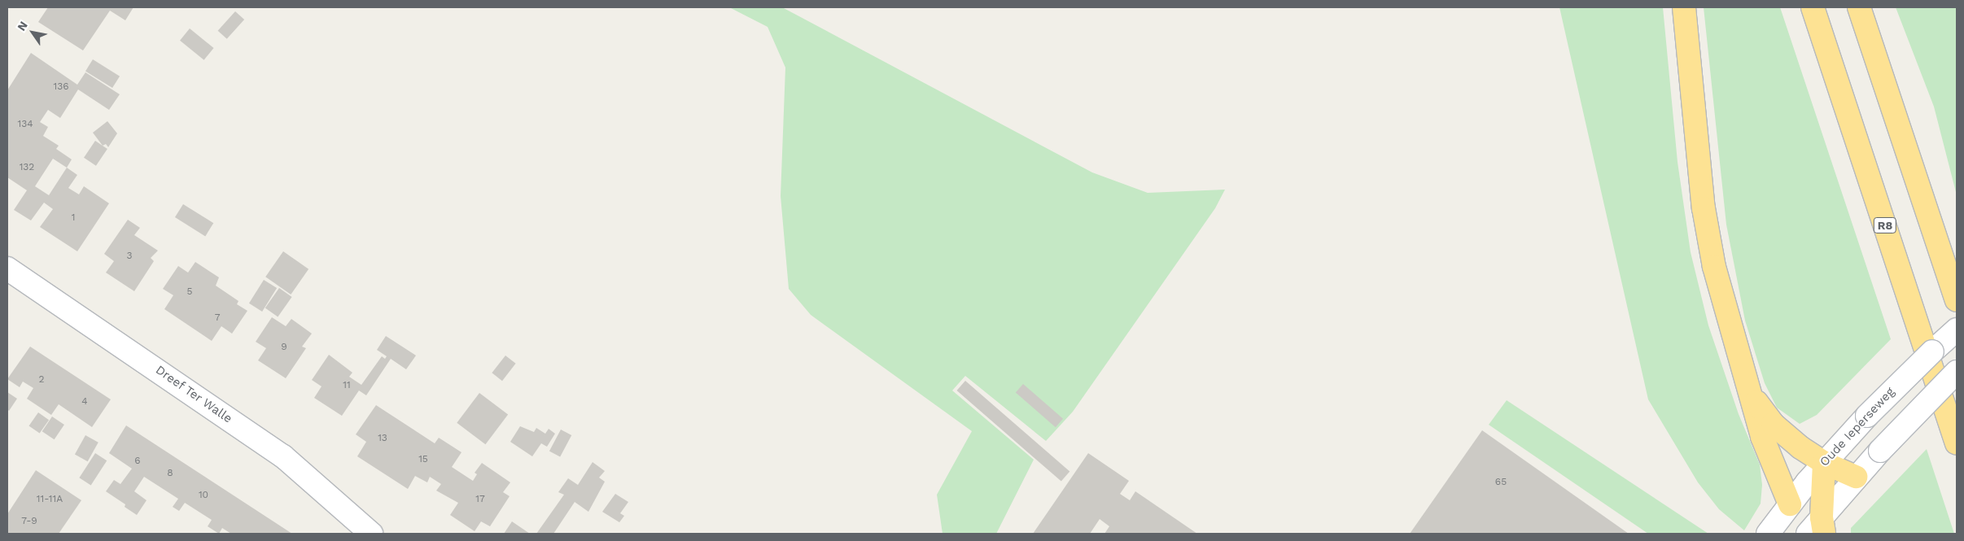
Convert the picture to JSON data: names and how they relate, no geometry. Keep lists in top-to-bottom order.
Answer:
{
  "streets": {
    "highway": ["R8"],
    "street": ["Dreef Ter Walle", "Oude Ieperseweg"]
  },
  "house_numbers": [
    "136",
    "134",
    "132",
    "1",
    "3",
    "5",
    "7",
    "9",
    "2",
    "11",
    "4",
    "13",
    "15",
    "6",
    "8",
    "65",
    "10",
    "11-11A",
    "17",
    "7-9"
  ],
  "north": "top left"
}
